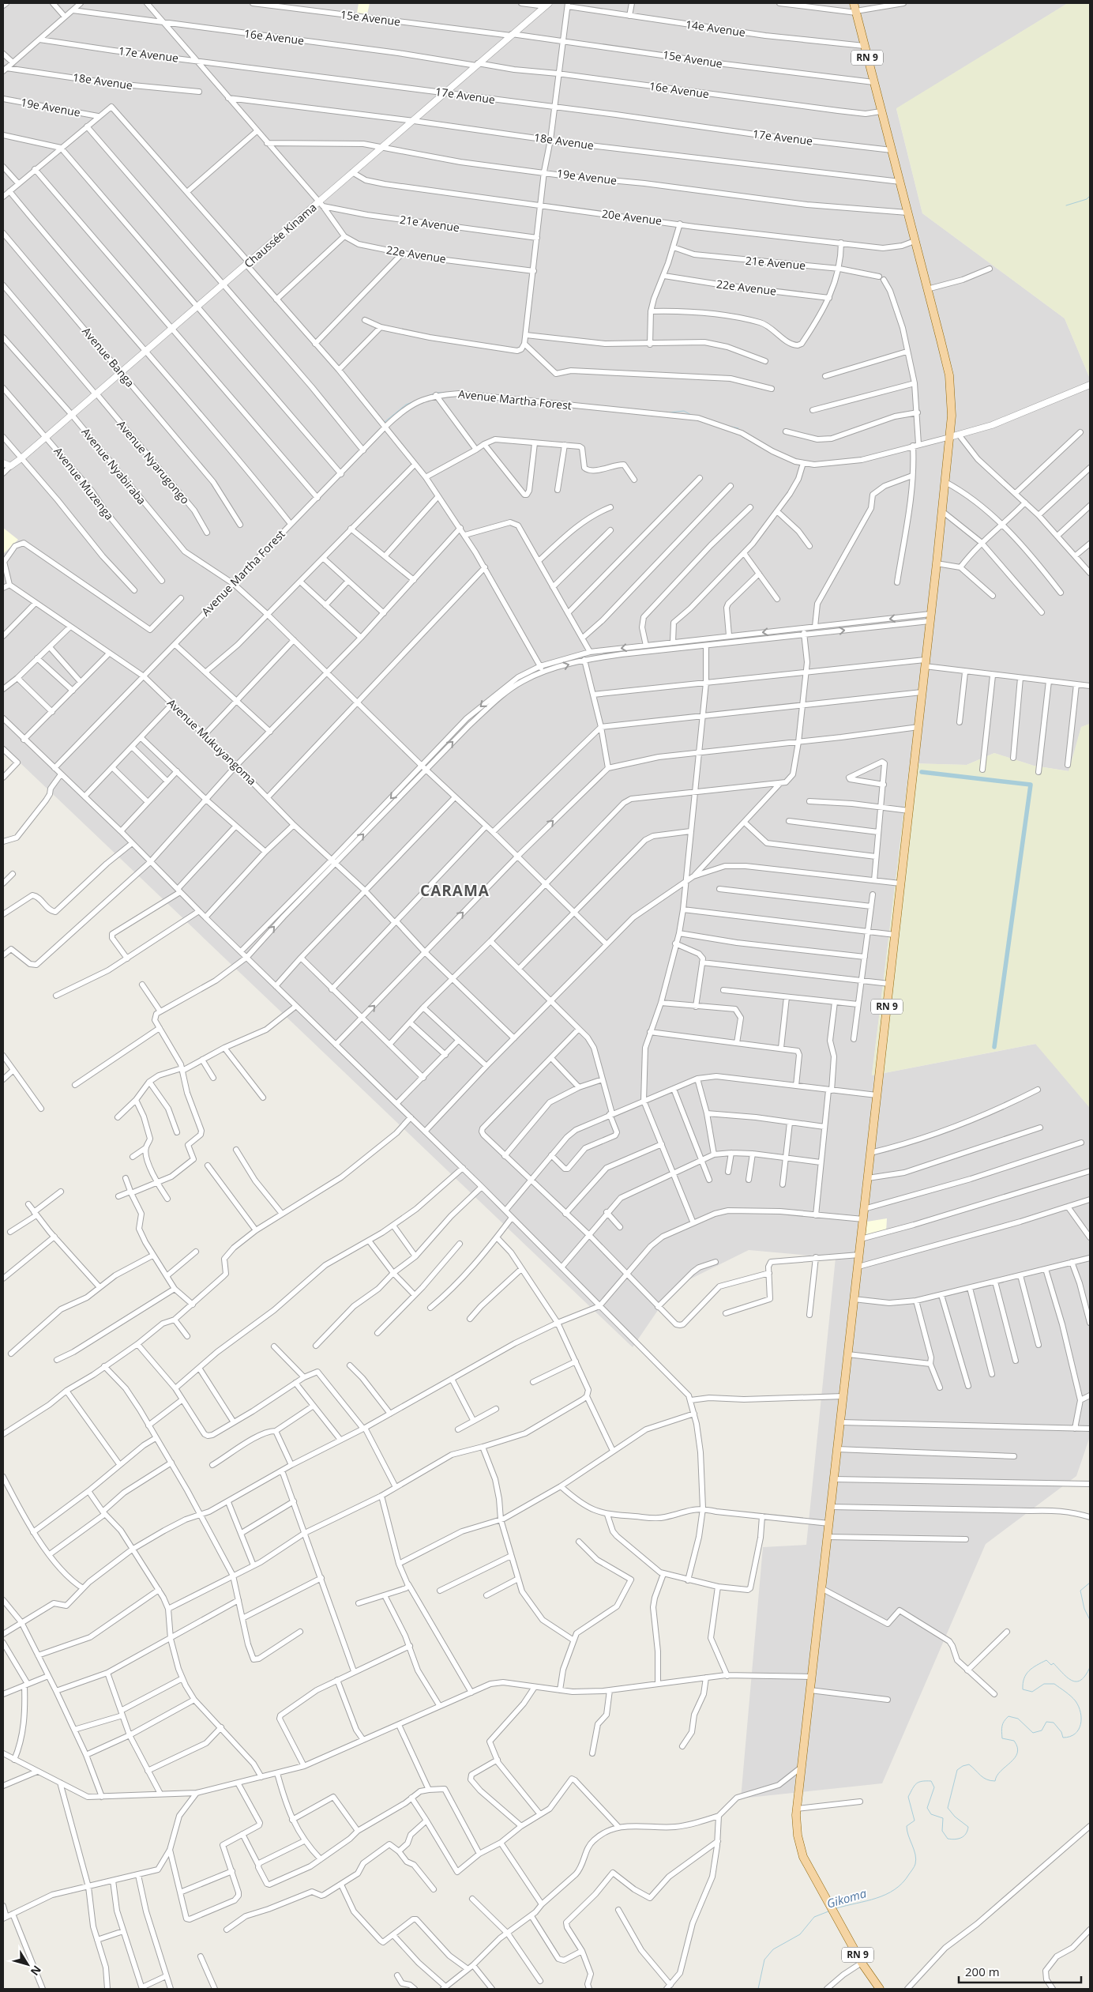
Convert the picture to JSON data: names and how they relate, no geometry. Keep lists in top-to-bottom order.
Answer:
{
  "streets": {
    "main road": ["RN 9"],
    "street": [
      "15e Avenue",
      "14e Avenue",
      "16e Avenue",
      "17e Avenue",
      "18e Avenue",
      "19e Avenue",
      "20e Avenue",
      "21e Avenue",
      "Chaussée Kinama",
      "22e Avenue",
      "Avenue Banga",
      "Avenue Martha Forest",
      "Avenue Nyarugongo",
      "Avenue Nyabiraba",
      "Avenue Muzenga",
      "Avenue Mukuyangoma"
    ]
  },
  "crossings": [
    ["15e Avenue", "RN 9"],
    ["15e Avenue", "Chaussée Kinama"],
    ["14e Avenue", "RN 9"],
    ["16e Avenue", "RN 9"],
    ["16e Avenue", "Chaussée Kinama"],
    ["16e Avenue", "22e Avenue"],
    ["17e Avenue", "RN 9"],
    ["17e Avenue", "Chaussée Kinama"],
    ["17e Avenue", "22e Avenue"],
    ["RN 9", "18e Avenue"],
    ["RN 9", "19e Avenue"],
    ["RN 9", "20e Avenue"],
    ["RN 9", "Avenue Martha Forest"],
    ["18e Avenue", "Chaussée Kinama"],
    ["18e Avenue", "22e Avenue"],
    ["19e Avenue", "Chaussée Kinama"],
    ["19e Avenue", "22e Avenue"],
    ["20e Avenue", "Chaussée Kinama"],
    ["21e Avenue", "Chaussée Kinama"],
    ["21e Avenue", "22e Avenue"],
    ["Chaussée Kinama", "22e Avenue"],
    ["Chaussée Kinama", "Avenue Banga"],
    ["Chaussée Kinama", "Avenue Nyarugongo"],
    ["Chaussée Kinama", "Avenue Nyabiraba"],
    ["Chaussée Kinama", "Avenue Muzenga"],
    ["Avenue Martha Forest", "Avenue Nyabiraba"],
    ["Avenue Martha Forest", "Avenue Mukuyangoma"]
  ],
  "districts": ["CARAMA"],
  "water": ["Gikoma"],
  "scale_bar": "200 m",
  "north": "bottom right"
}
